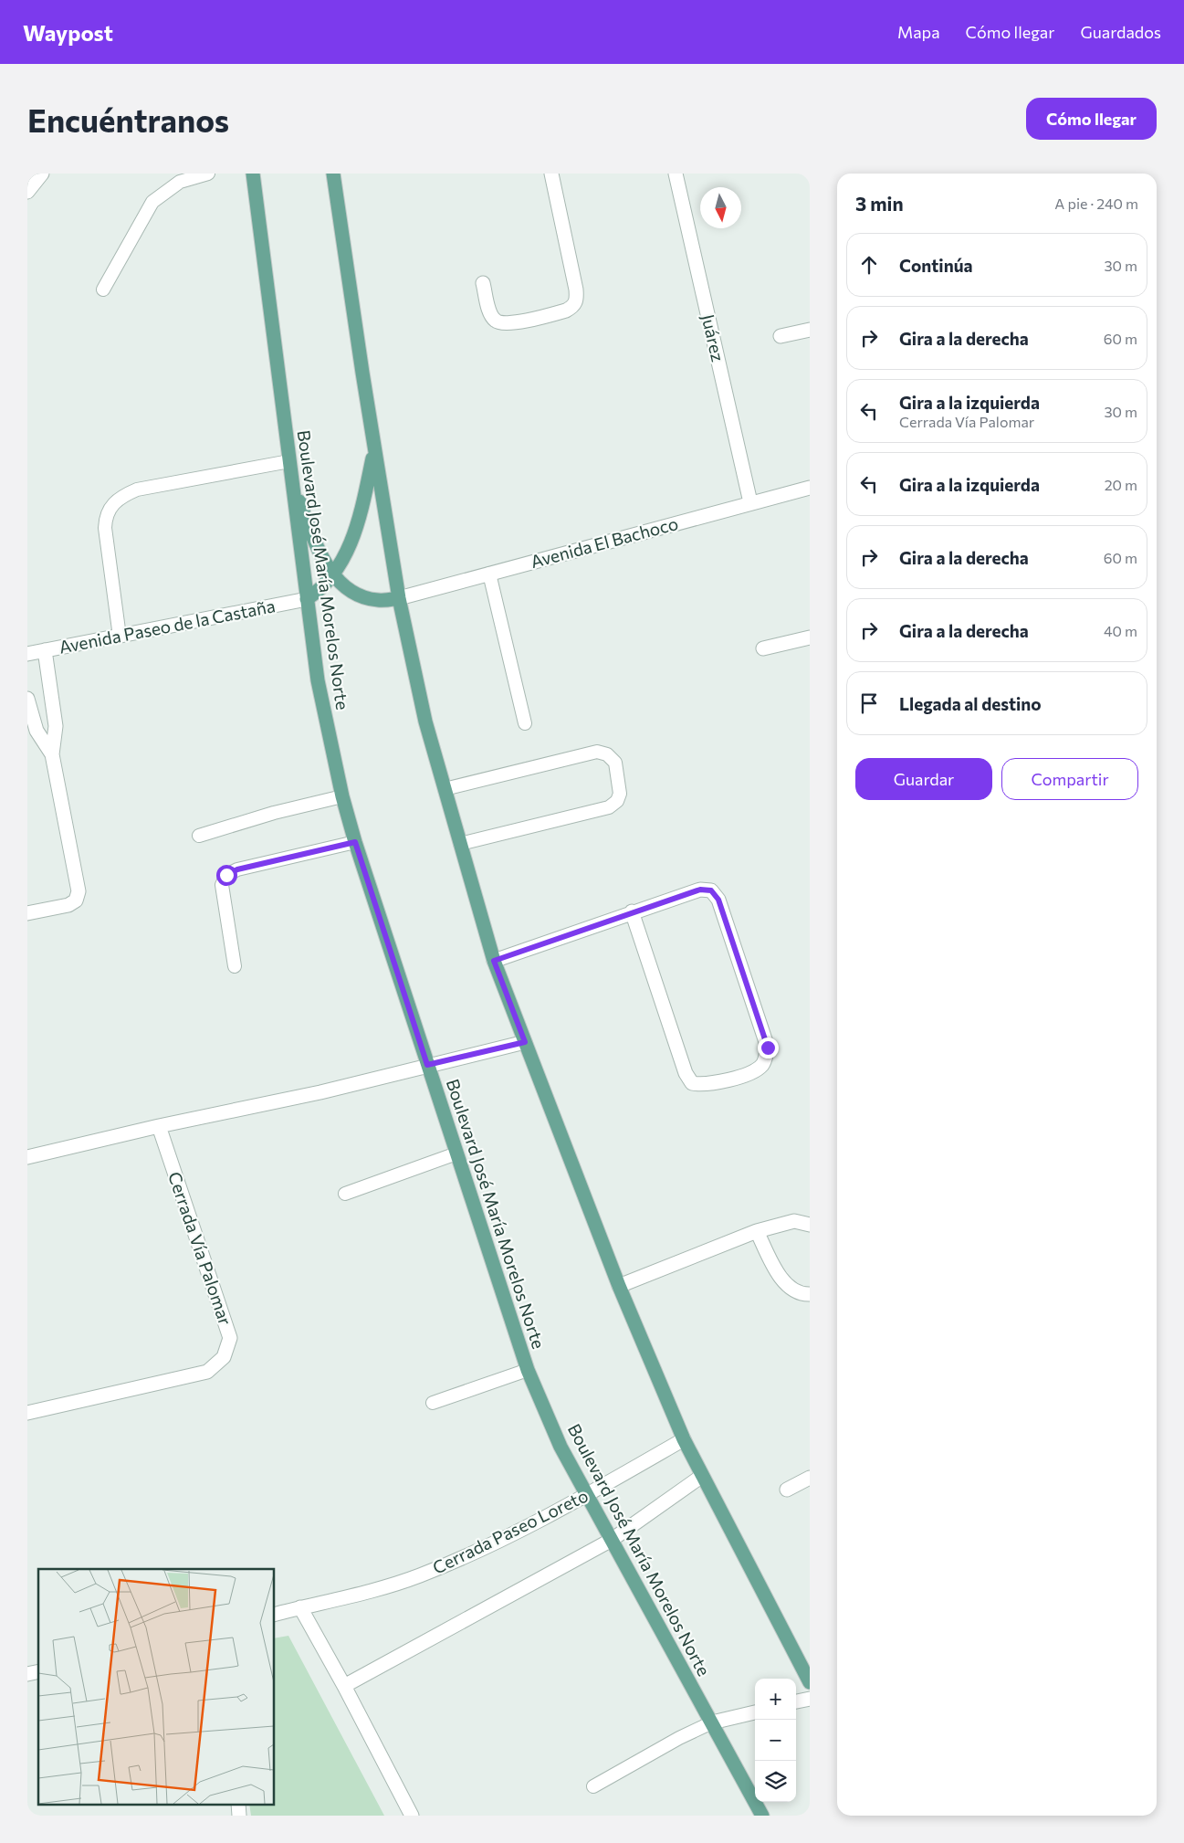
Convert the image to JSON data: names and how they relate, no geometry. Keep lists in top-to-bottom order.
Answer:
{
  "streets": {
    "main road": ["Boulevard José María Morelos Norte"],
    "street": [
      "Juárez",
      "Avenida El Bachoco",
      "Avenida Paseo de la Castaña",
      "Cerrada Vía Palomar",
      "Cerrada Paseo Loreto"
    ]
  },
  "crossings": [
    ["Juárez", "Avenida El Bachoco"],
    ["Boulevard José María Morelos Norte", "Avenida Paseo de la Castaña"],
    ["Boulevard José María Morelos Norte", "Cerrada Paseo Loreto"]
  ],
  "north": "bottom",
  "page": {
    "header": "Waypost",
    "nav": ["Mapa", "Cómo llegar", "Guardados"],
    "buttons": [
      "Cómo llegar",
      ["Guardar", "Compartir"]
    ],
    "title": "Encuéntranos",
    "heading": ["3 min", "A pie · 240 m"],
    "list": [
      ["Continúa", "30 m"],
      ["Gira a la derecha", "60 m"],
      ["Gira a la izquierda", "Cerrada Vía Palomar", "30 m"],
      ["Gira a la izquierda", "20 m"],
      ["Gira a la derecha", "60 m"],
      ["Gira a la derecha", "40 m"],
      "Llegada al destino"
    ],
    "map_buttons": ["+", "−"]
  }
}
